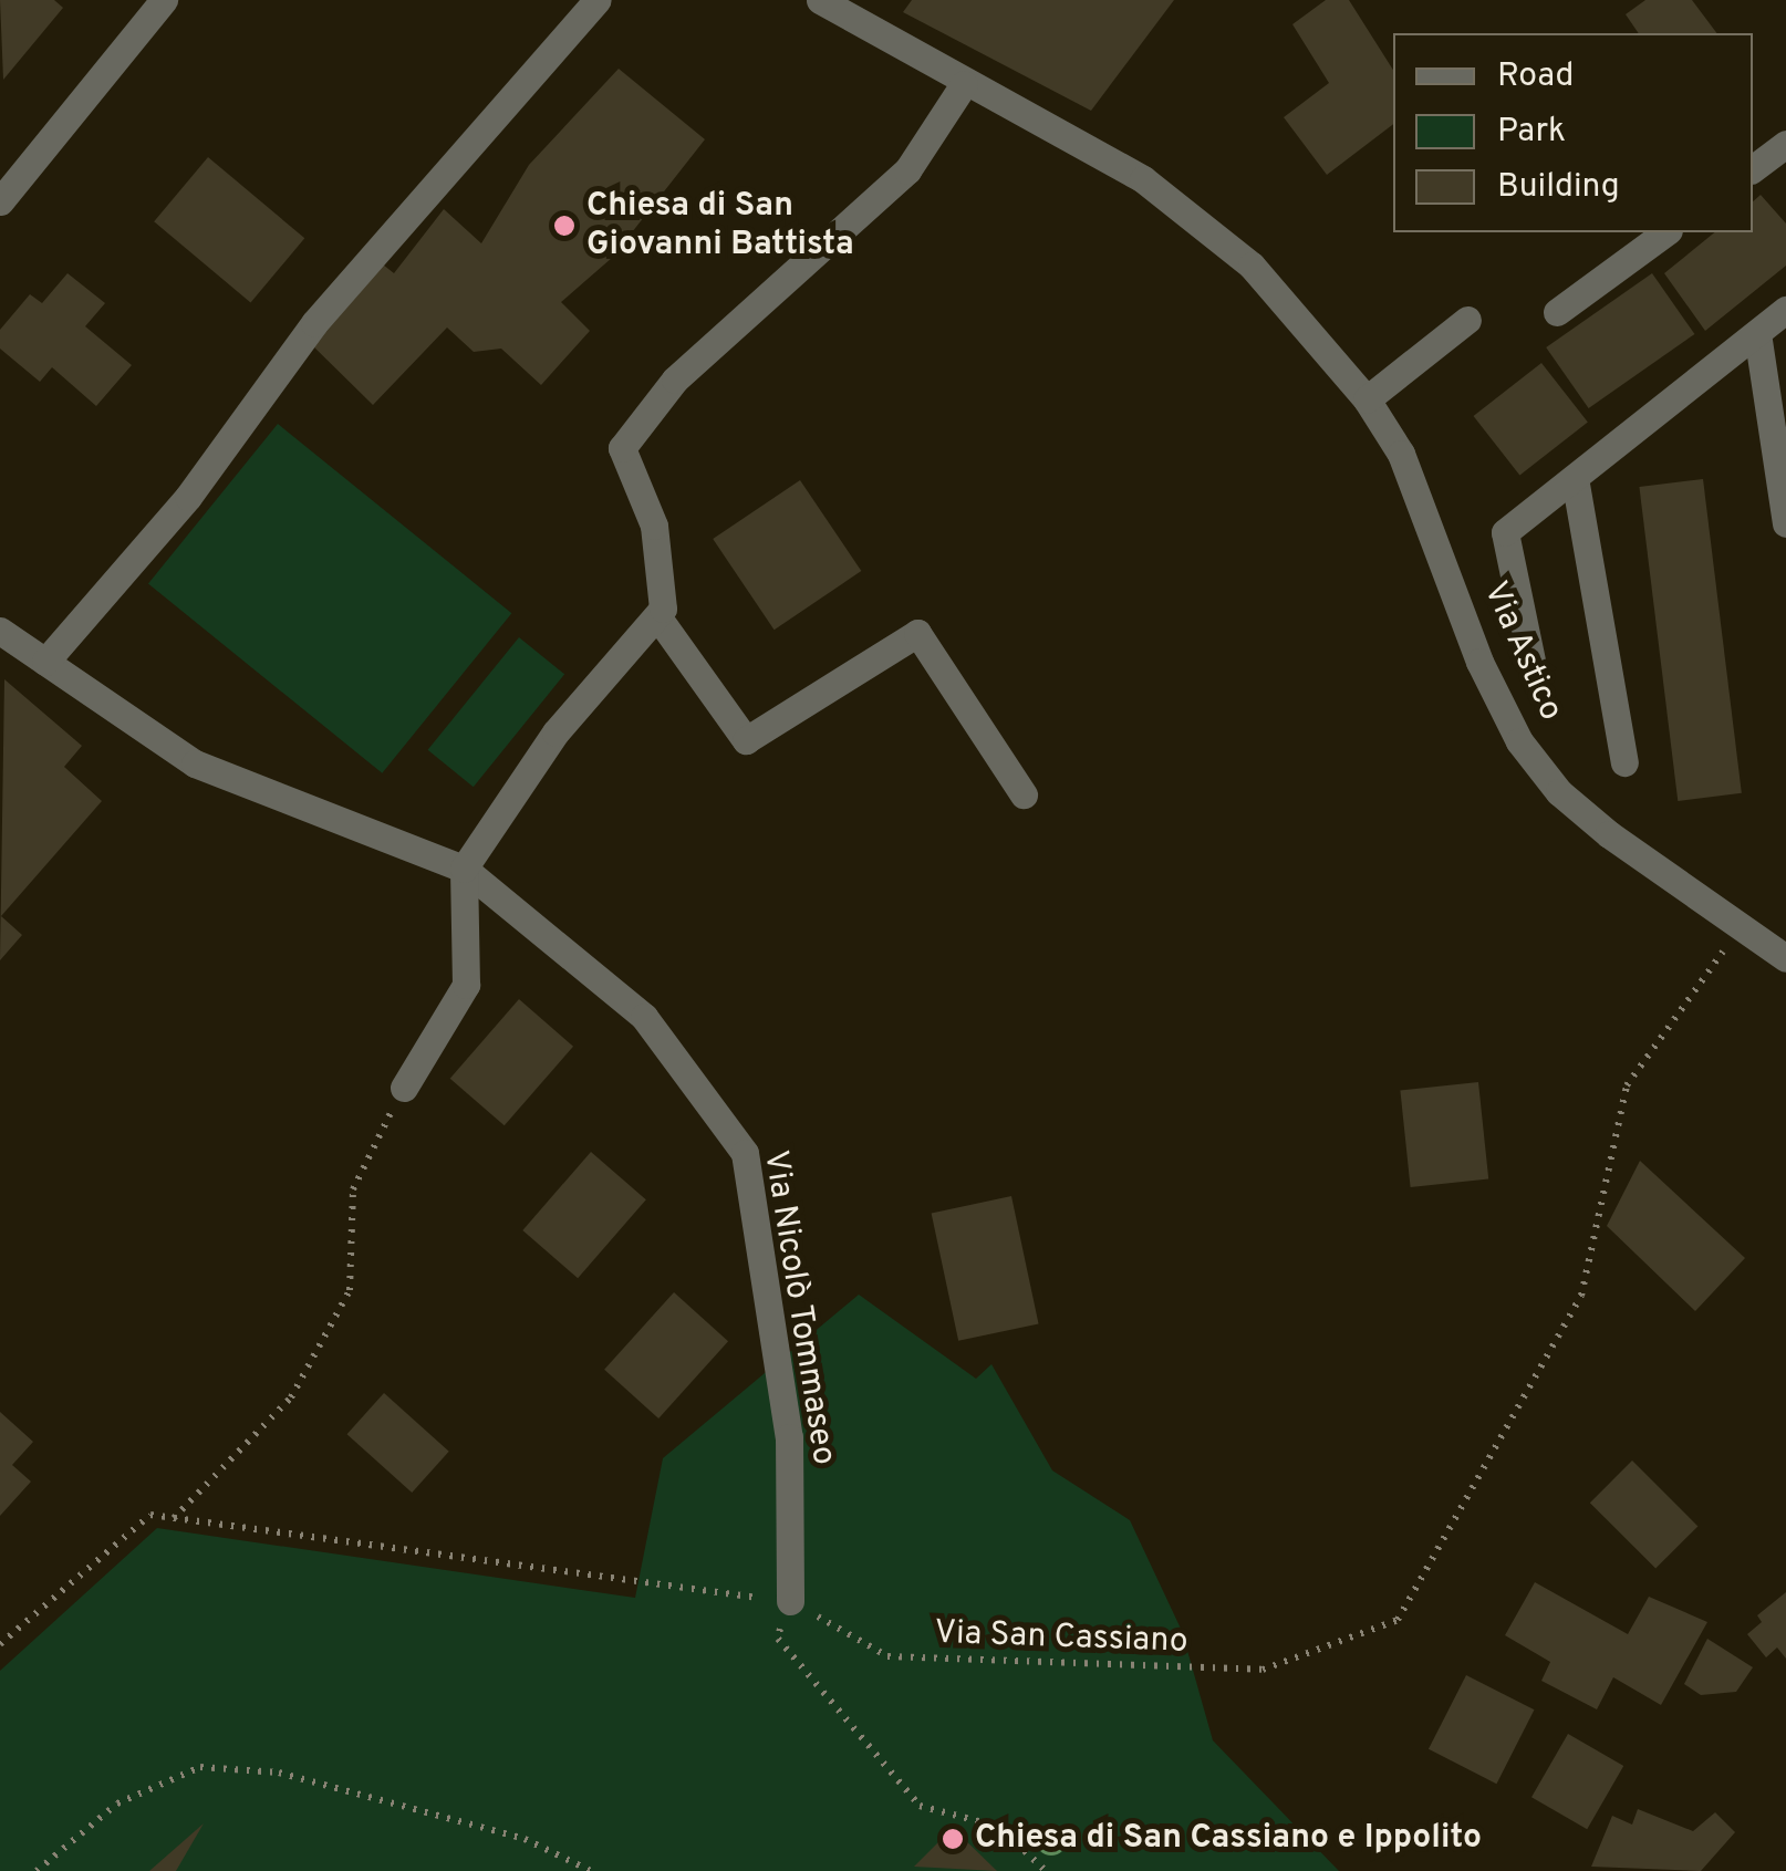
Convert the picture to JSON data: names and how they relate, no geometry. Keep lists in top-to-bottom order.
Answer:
{
  "streets": {
    "street": ["Via Astico", "Via Nicolò Tommaseo"],
    "path": ["Via San Cassiano"]
  },
  "crossings": [
    ["Via Astico", "Via San Cassiano"],
    ["Via Nicolò Tommaseo", "Via San Cassiano"]
  ],
  "places": ["Chiesa di San Giovanni Battista", "Chiesa di San Cassiano e Ippolito"],
  "legend": ["Road", "Park", "Building"]
}
